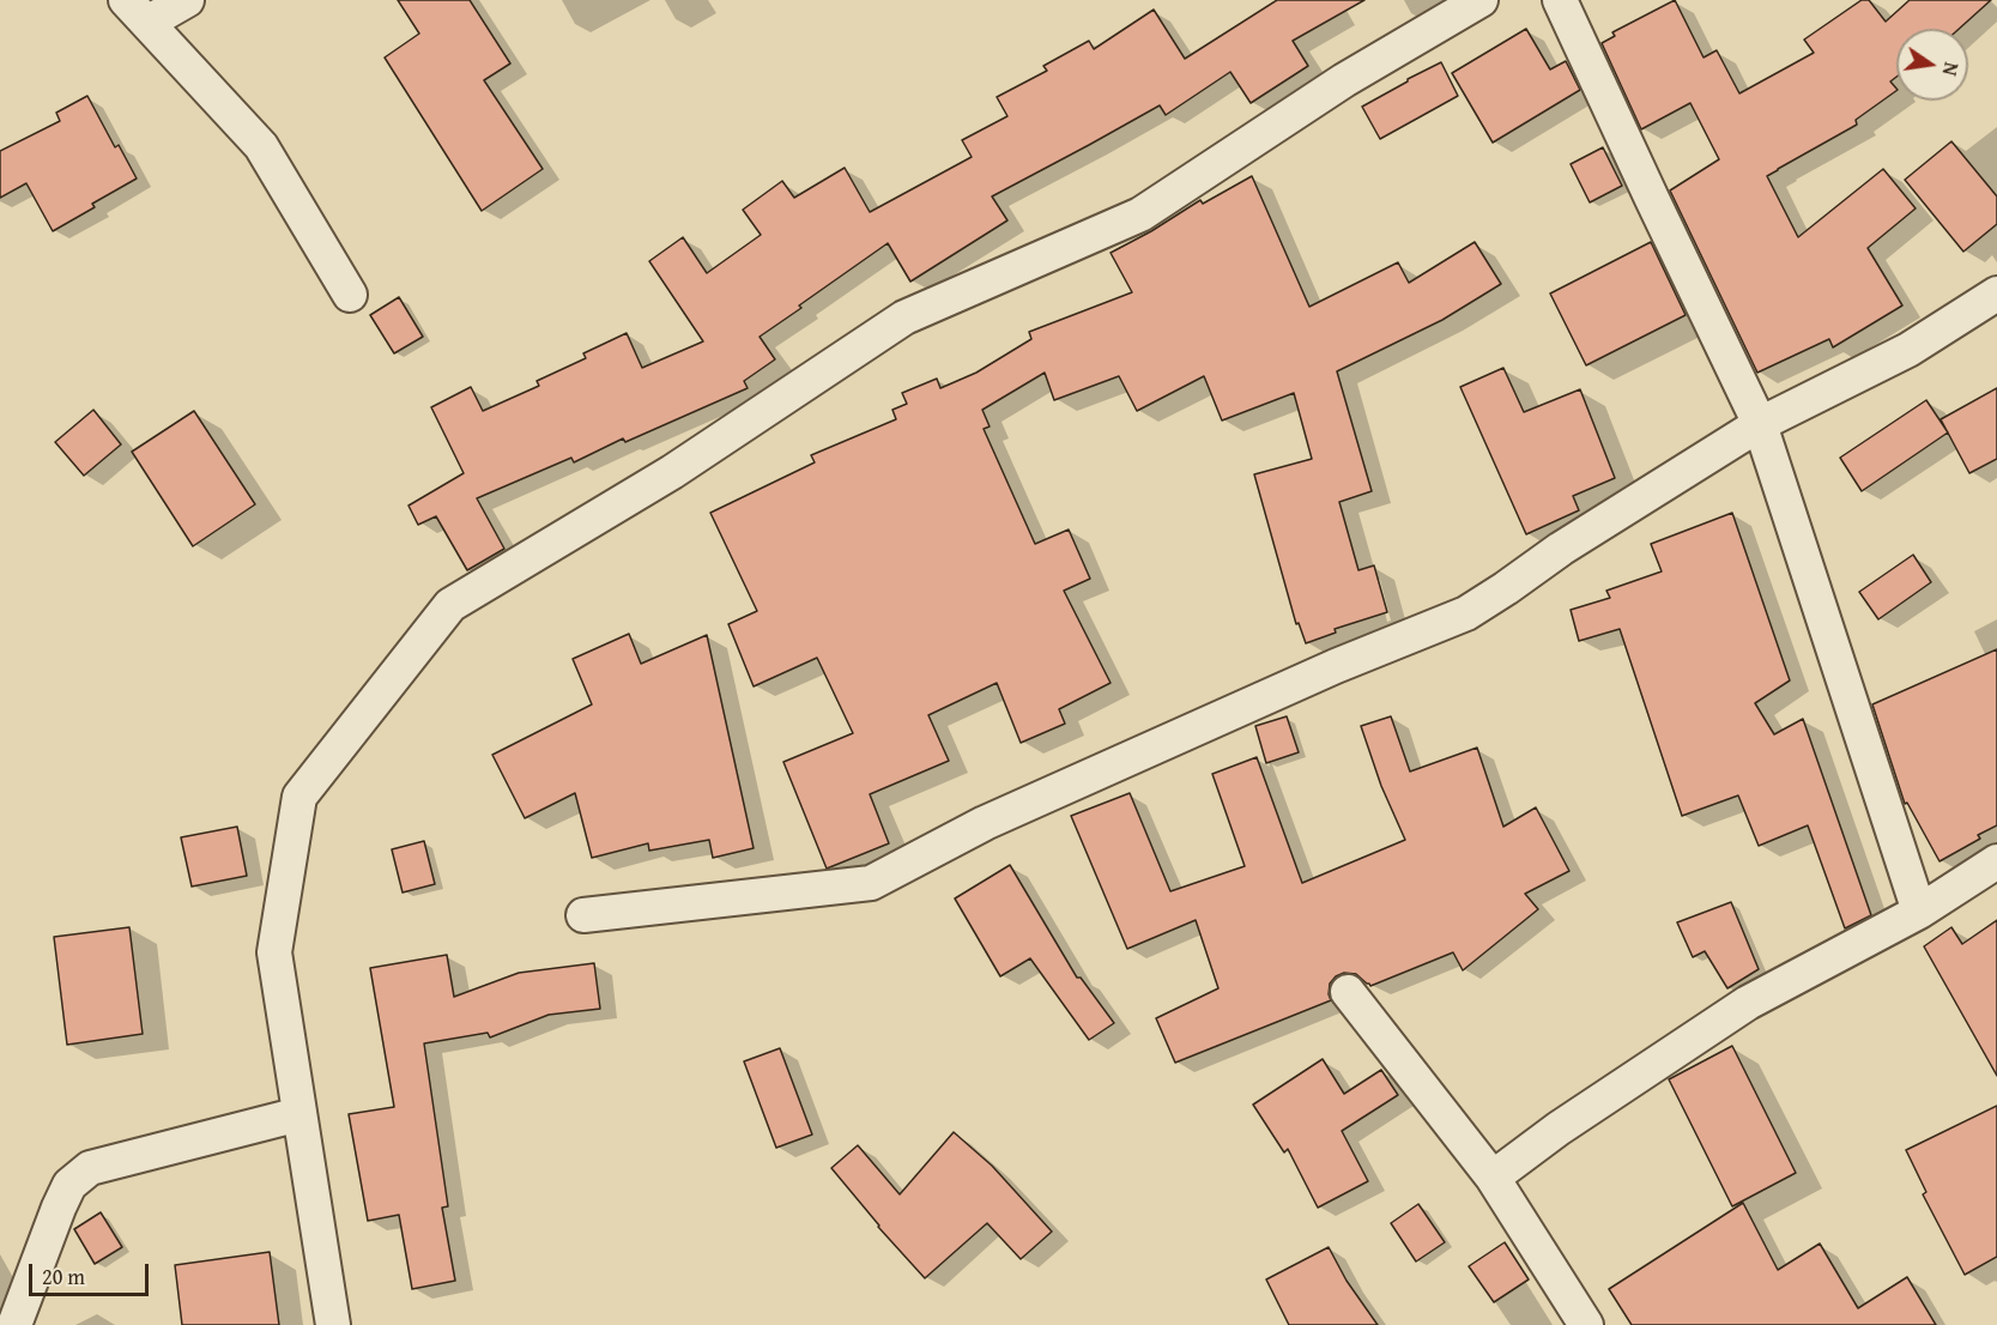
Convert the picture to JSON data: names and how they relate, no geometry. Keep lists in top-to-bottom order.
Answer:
{
  "scale_bar": "20 m",
  "north": "right"
}
